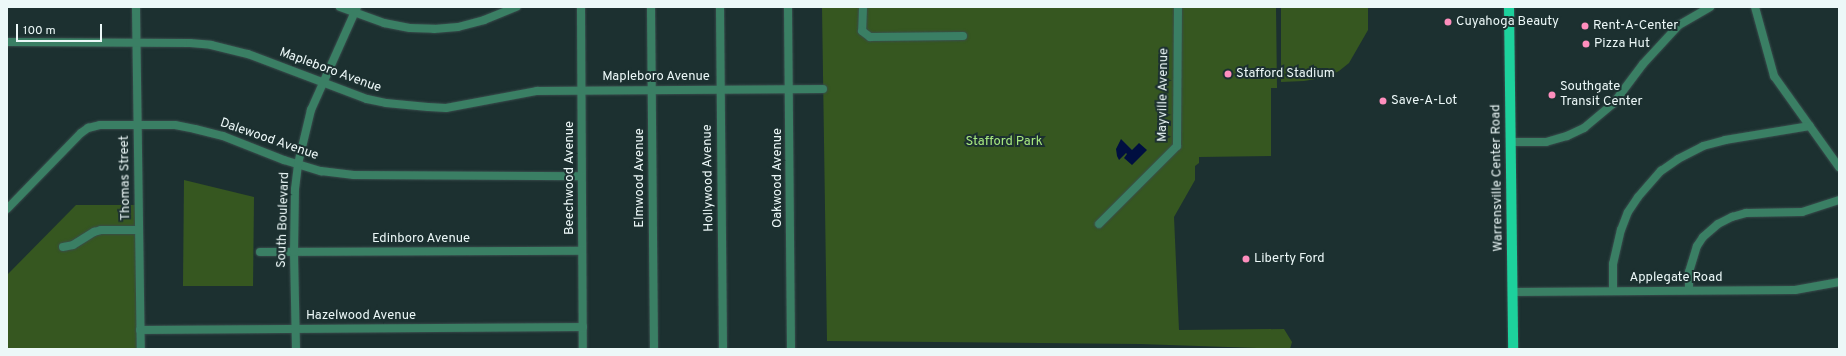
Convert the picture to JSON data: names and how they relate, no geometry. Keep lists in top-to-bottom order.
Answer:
{
  "streets": {
    "main road": ["Warrensville Center Road"],
    "street": [
      "Mapleboro Avenue",
      "Mayville Avenue",
      "Dalewood Avenue",
      "Thomas Street",
      "Beechwood Avenue",
      "Elmwood Avenue",
      "Hollywood Avenue",
      "Oakwood Avenue",
      "South Boulevard",
      "Edinboro Avenue",
      "Applegate Road",
      "Hazelwood Avenue"
    ]
  },
  "crossings": [
    ["Mapleboro Avenue", "Thomas Street"],
    ["Mapleboro Avenue", "Beechwood Avenue"],
    ["Mapleboro Avenue", "Elmwood Avenue"],
    ["Mapleboro Avenue", "Hollywood Avenue"],
    ["Mapleboro Avenue", "Oakwood Avenue"],
    ["Mapleboro Avenue", "South Boulevard"],
    ["Dalewood Avenue", "Thomas Street"],
    ["Dalewood Avenue", "Beechwood Avenue"],
    ["Dalewood Avenue", "South Boulevard"],
    ["Thomas Street", "Hazelwood Avenue"],
    ["Beechwood Avenue", "Edinboro Avenue"],
    ["Beechwood Avenue", "Hazelwood Avenue"],
    ["Warrensville Center Road", "Applegate Road"],
    ["South Boulevard", "Edinboro Avenue"],
    ["South Boulevard", "Hazelwood Avenue"]
  ],
  "parks": ["Stafford Park"],
  "places": [
    "Cuyahoga Beauty",
    "Rent-A-Center",
    "Pizza Hut",
    "Stafford Stadium",
    "Southgate Transit Center",
    "Save-A-Lot",
    "Liberty Ford"
  ],
  "scale_bar": "100 m"
}
